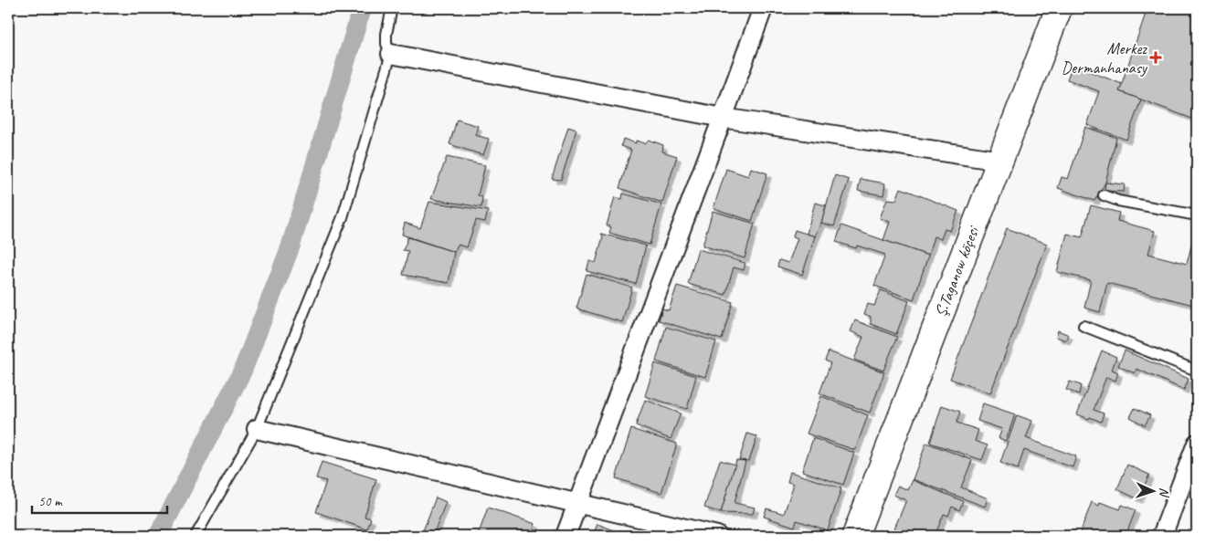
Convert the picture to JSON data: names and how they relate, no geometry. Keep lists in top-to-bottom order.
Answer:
{
  "streets": {
    "street": ["Ş.Taganow köçesi"]
  },
  "places": {
    "health": ["Merkez Dermanhanasy"]
  },
  "scale_bar": "50 m",
  "north": "right"
}
